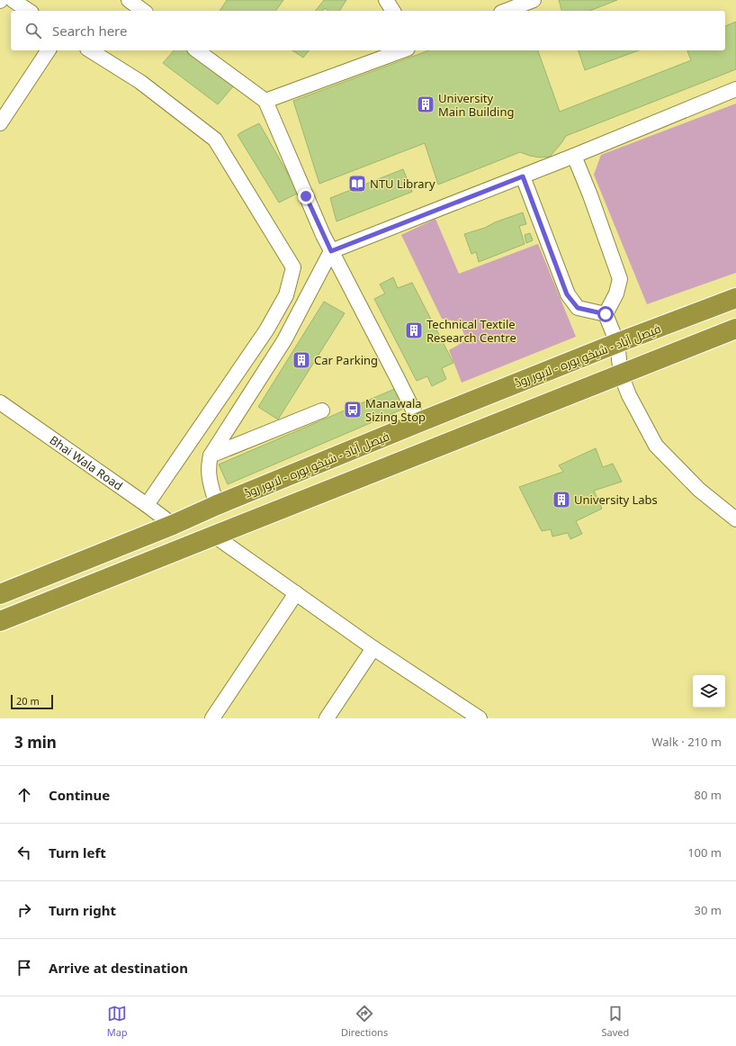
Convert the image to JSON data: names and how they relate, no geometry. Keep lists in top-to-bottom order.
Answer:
{
  "streets": {
    "highway": ["فیصل آباد - شیخو پورہ - لاہور روڈ"],
    "street": ["Bhai Wala Road"]
  },
  "crossings": [
    ["فیصل آباد - شیخو پورہ - لاہور روڈ", "Bhai Wala Road"]
  ],
  "places": {
    "building": [
      "University Main Building",
      "Technical Textile Research Centre",
      "Car Parking",
      "University Labs"
    ],
    "library": ["NTU Library"],
    "bus stop": ["Manawala Sizing Stop"]
  },
  "scale_bar": "20 m",
  "page": {
    "search": "Search here",
    "scale": "20 m",
    "heading": ["3 min", "Walk · 210 m"],
    "list": [
      ["Continue", "80 m"],
      ["Turn left", "100 m"],
      ["Turn right", "30 m"],
      "Arrive at destination"
    ],
    "nav": ["Map", "Directions", "Saved"]
  }
}
